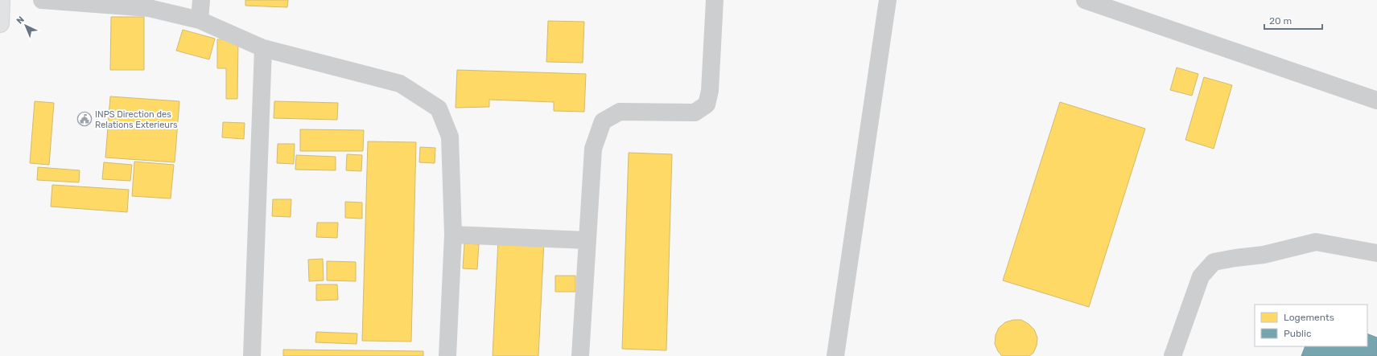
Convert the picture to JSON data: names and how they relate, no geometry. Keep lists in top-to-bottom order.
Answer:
{
  "places": {
    "public building": ["INPS Direction des Relations Exterieurs"]
  },
  "legend": ["Logements", "Public"],
  "scale_bar": "20 m",
  "north": "top left"
}
